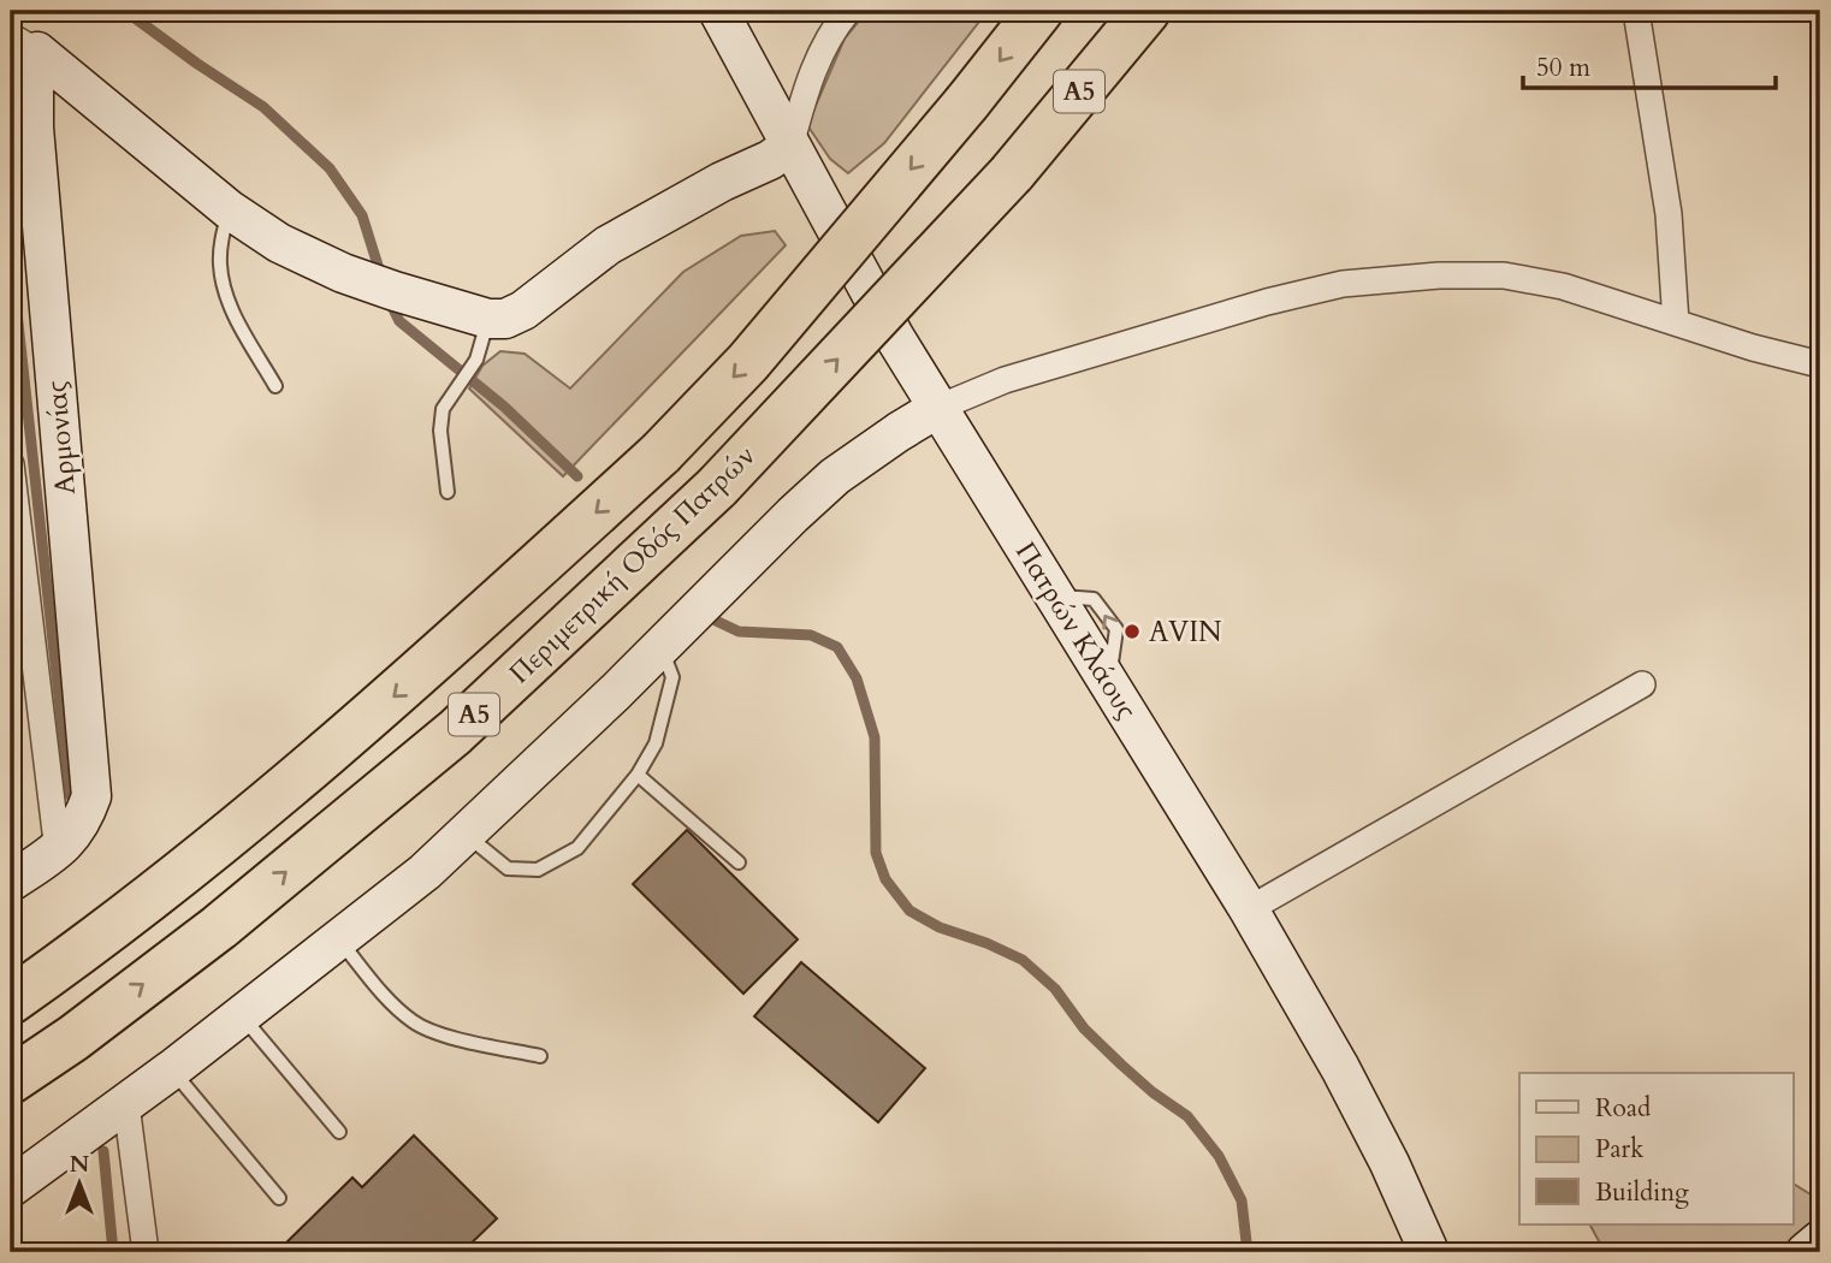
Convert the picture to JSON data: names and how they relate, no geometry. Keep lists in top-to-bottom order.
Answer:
{
  "streets": {
    "highway": ["Α5", "Περιμετρική Οδός Πατρών"],
    "street": ["Αρμονίας", "Πατρών Κλάους"]
  },
  "places": ["AVIN"],
  "legend": ["Road", "Park", "Building"],
  "scale_bar": "50 m",
  "north": "top"
}
